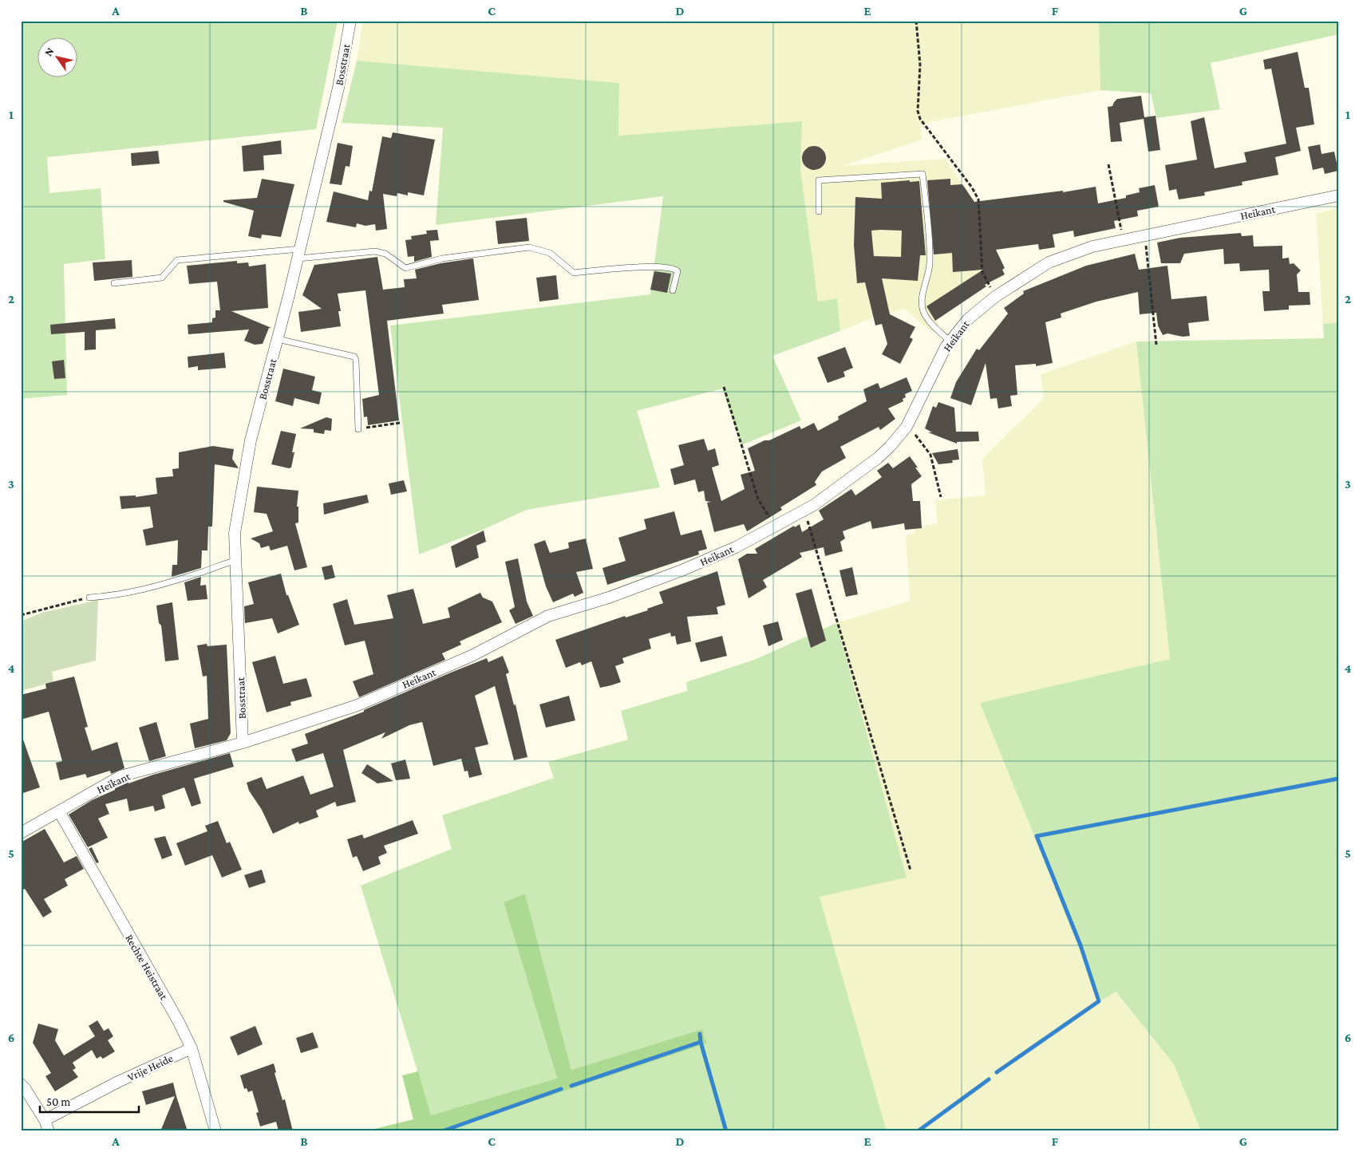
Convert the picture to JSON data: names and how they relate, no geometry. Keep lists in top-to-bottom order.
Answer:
{
  "streets": {
    "street": [
      "Bosstraat",
      "Heikant",
      "Rechte Heistraat",
      "Vrije Heide"
    ]
  },
  "crossings": [
    ["Bosstraat", "Heikant"],
    ["Heikant", "Rechte Heistraat"],
    ["Rechte Heistraat", "Vrije Heide"]
  ],
  "scale_bar": "50 m",
  "north": "top left",
  "grid": {
    "columns": [
      "A",
      "B",
      "C",
      "D",
      "E",
      "F",
      "G"
    ],
    "rows": [
      "1",
      "2",
      "3",
      "4",
      "5",
      "6"
    ]
  }
}
